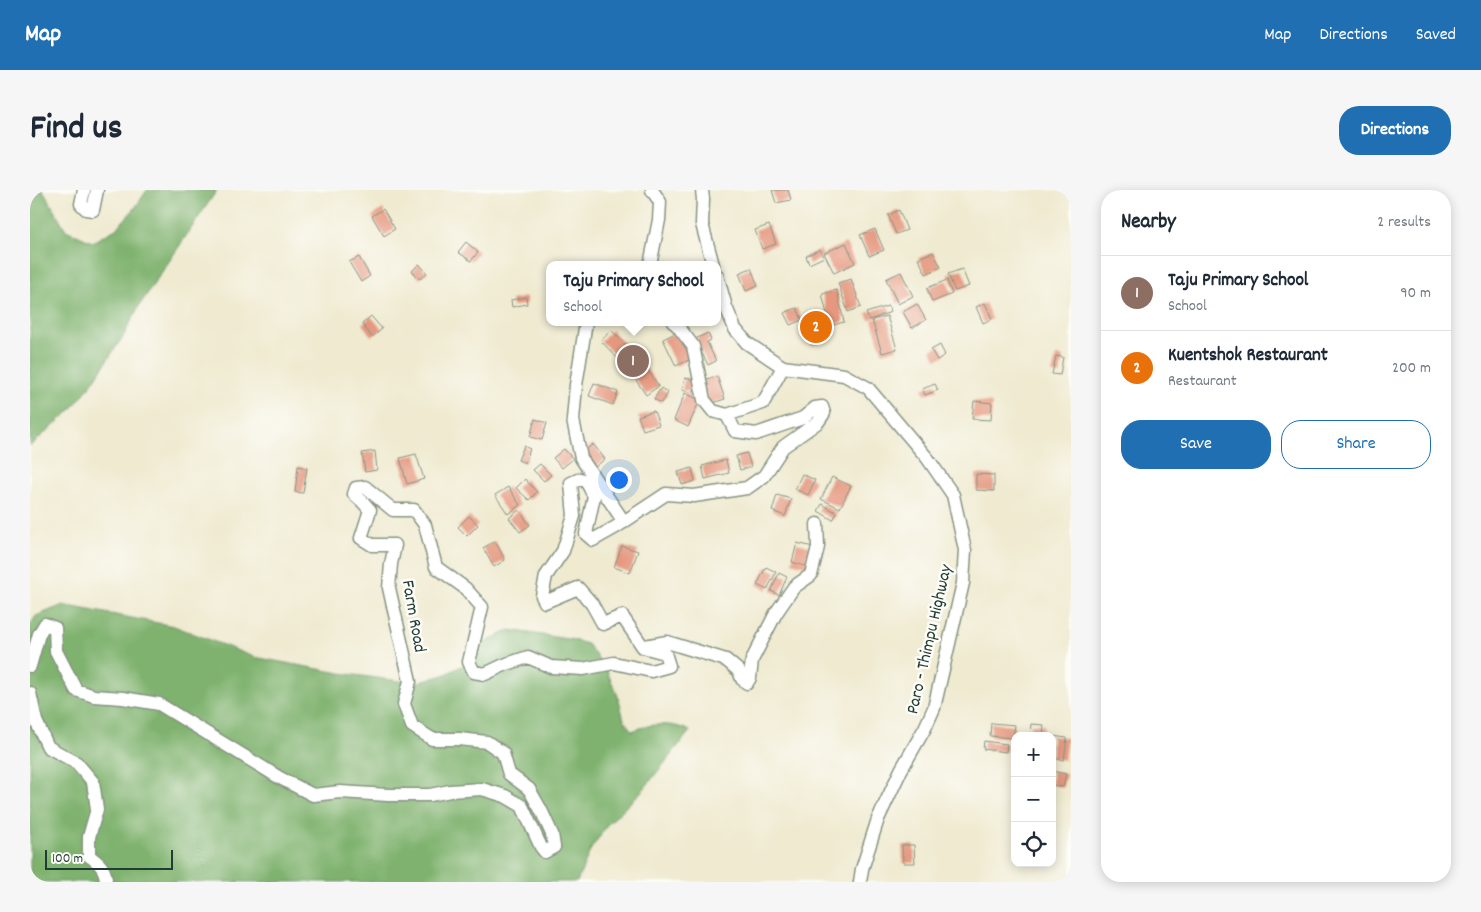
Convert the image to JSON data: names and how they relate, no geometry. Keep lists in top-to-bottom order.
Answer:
{
  "streets": {
    "street": ["Farm Road", "Paro - Thimpu Highway"]
  },
  "scale_bar": "100 m",
  "page": {
    "header": "Map",
    "nav": ["Map", "Directions", "Saved"],
    "title": "Find us",
    "buttons": [
      "Directions",
      ["Save", "Share"]
    ],
    "heading": ["Nearby", "2 results"],
    "list": [
      {
        "mark": "1",
        "name": "Taju Primary School",
        "note": "School",
        "value": "90 m"
      },
      {
        "mark": "2",
        "name": "Kuentshok Restaurant",
        "note": "Restaurant",
        "value": "200 m"
      }
    ],
    "popup": ["Taju Primary School", "School"],
    "pins": ["2", "1"],
    "map_buttons": ["+", "−"],
    "scale": "100 m"
  }
}
